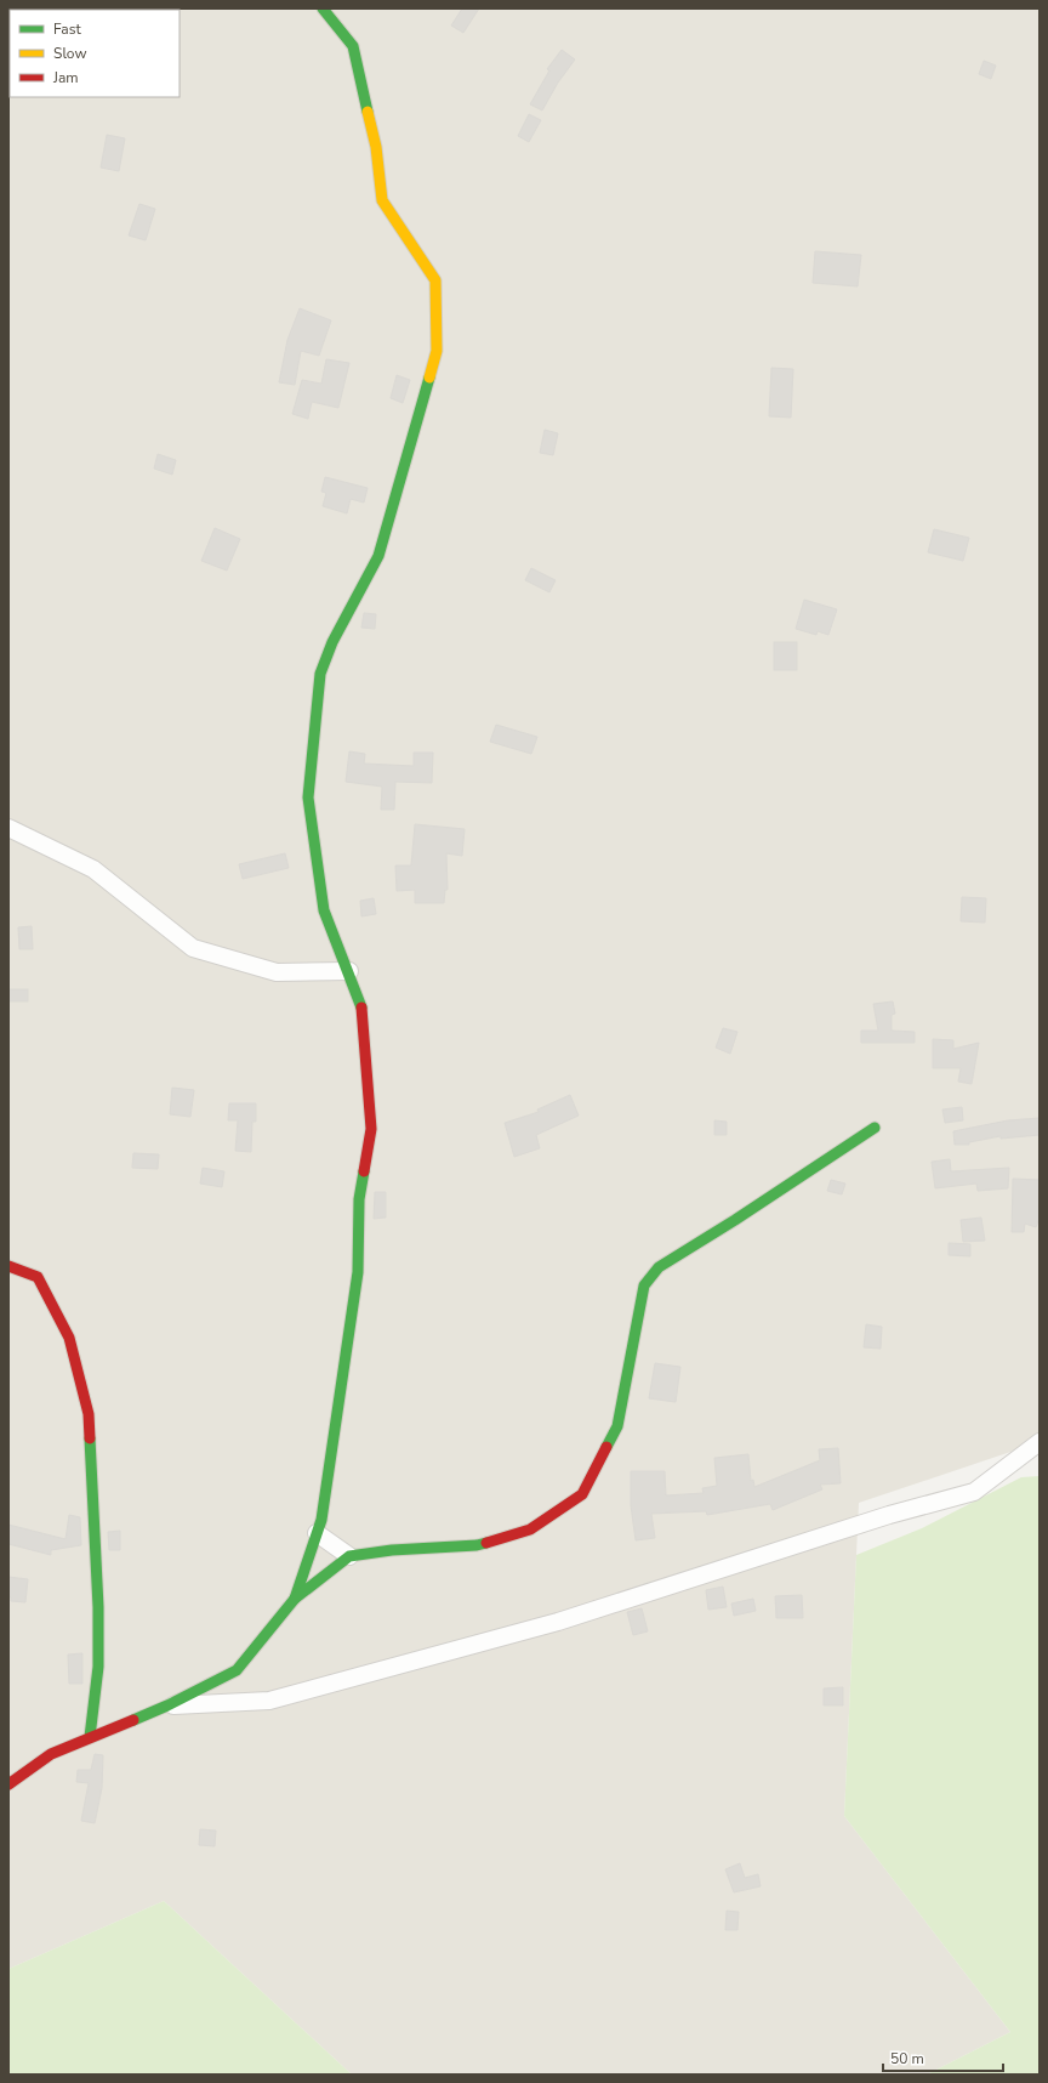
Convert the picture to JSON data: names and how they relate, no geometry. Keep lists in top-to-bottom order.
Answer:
{
  "legend": ["Fast", "Slow", "Jam"],
  "scale_bar": "50 m"
}
